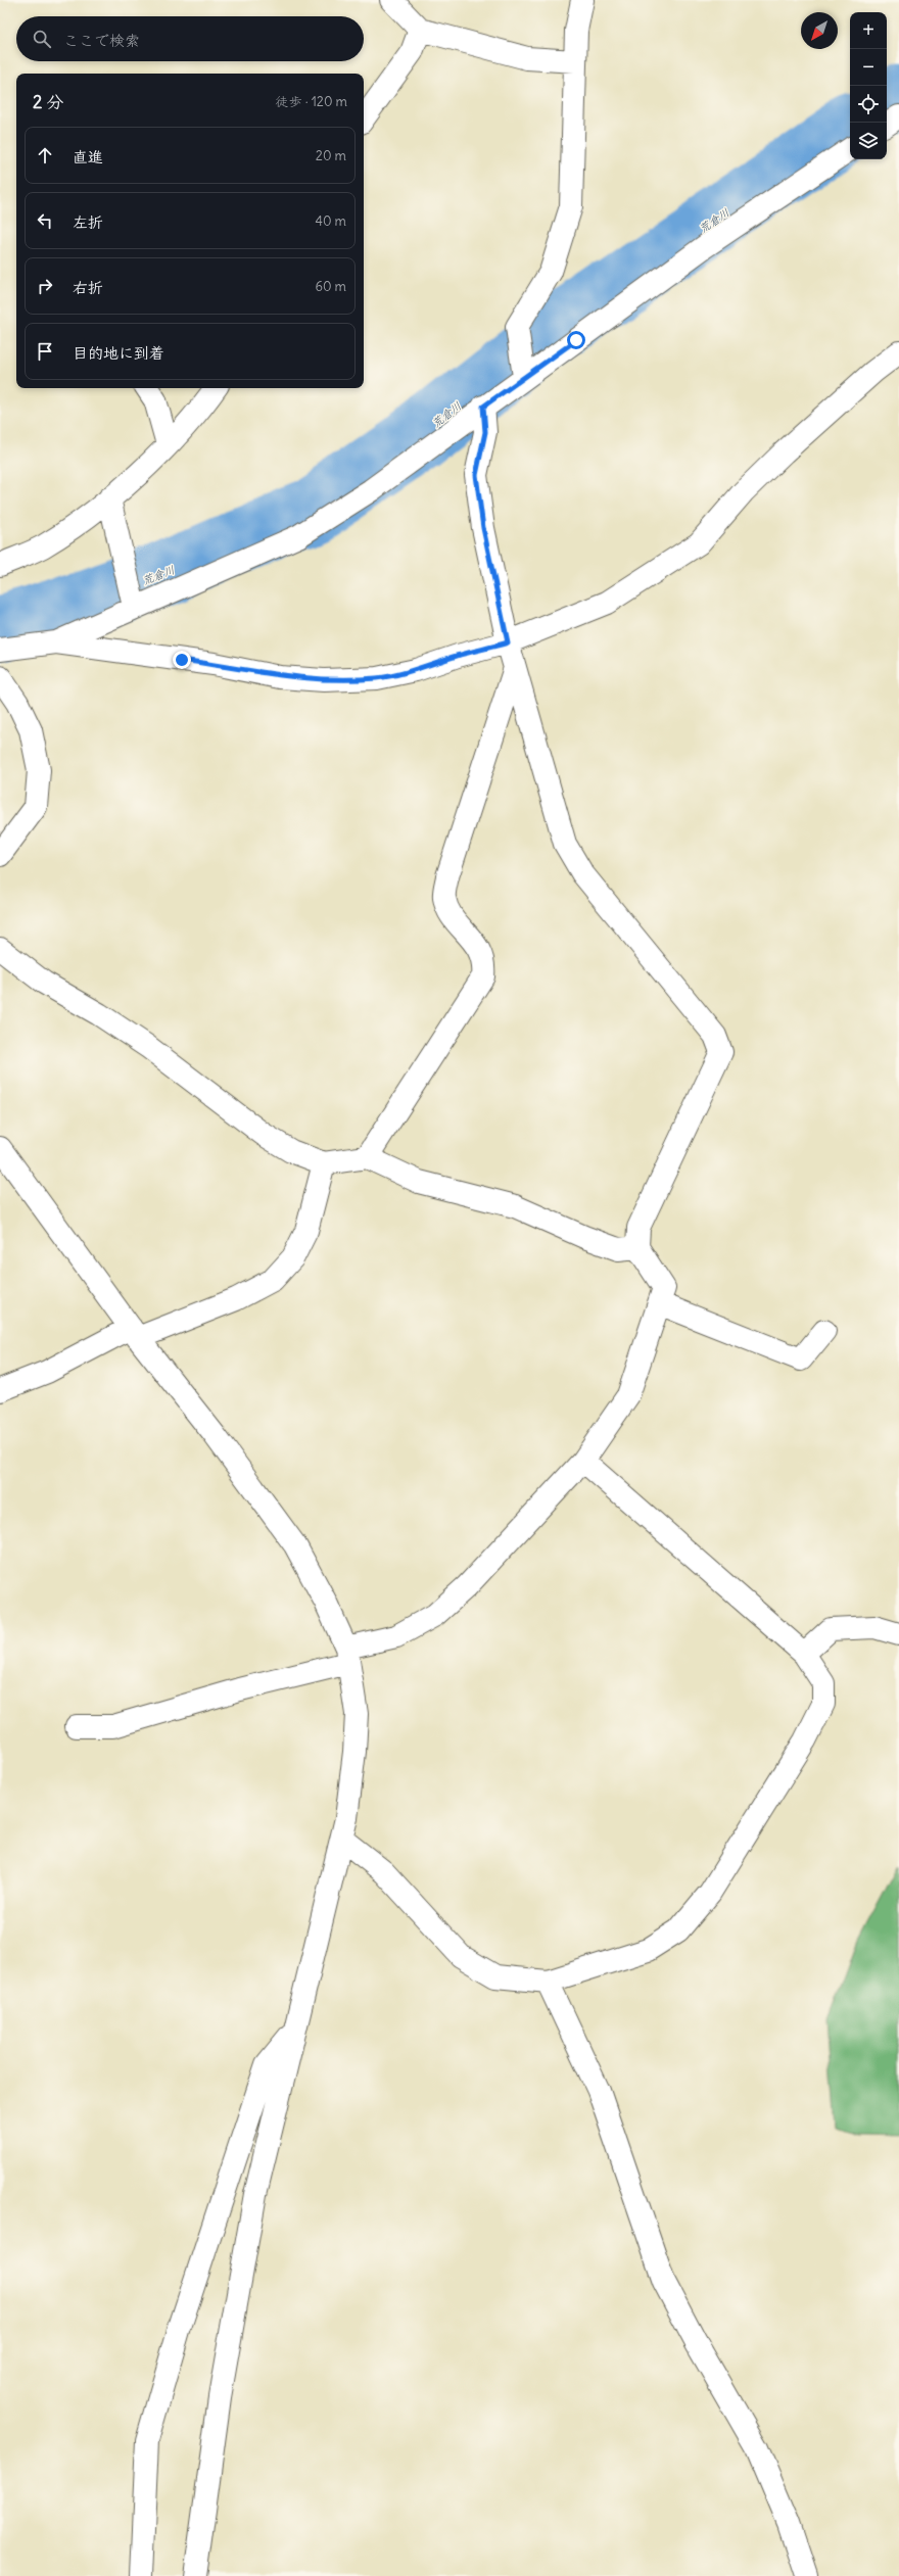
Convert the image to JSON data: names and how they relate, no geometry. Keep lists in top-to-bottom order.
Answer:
{
  "water": ["荒倉川"],
  "north": "bottom left",
  "page": {
    "map_buttons": ["+", "−"],
    "search": "ここで検索",
    "heading": ["2 分", "徒歩 · 120 m"],
    "list": [
      ["直進", "20 m"],
      ["左折", "40 m"],
      ["右折", "60 m"],
      "目的地に到着"
    ]
  }
}
